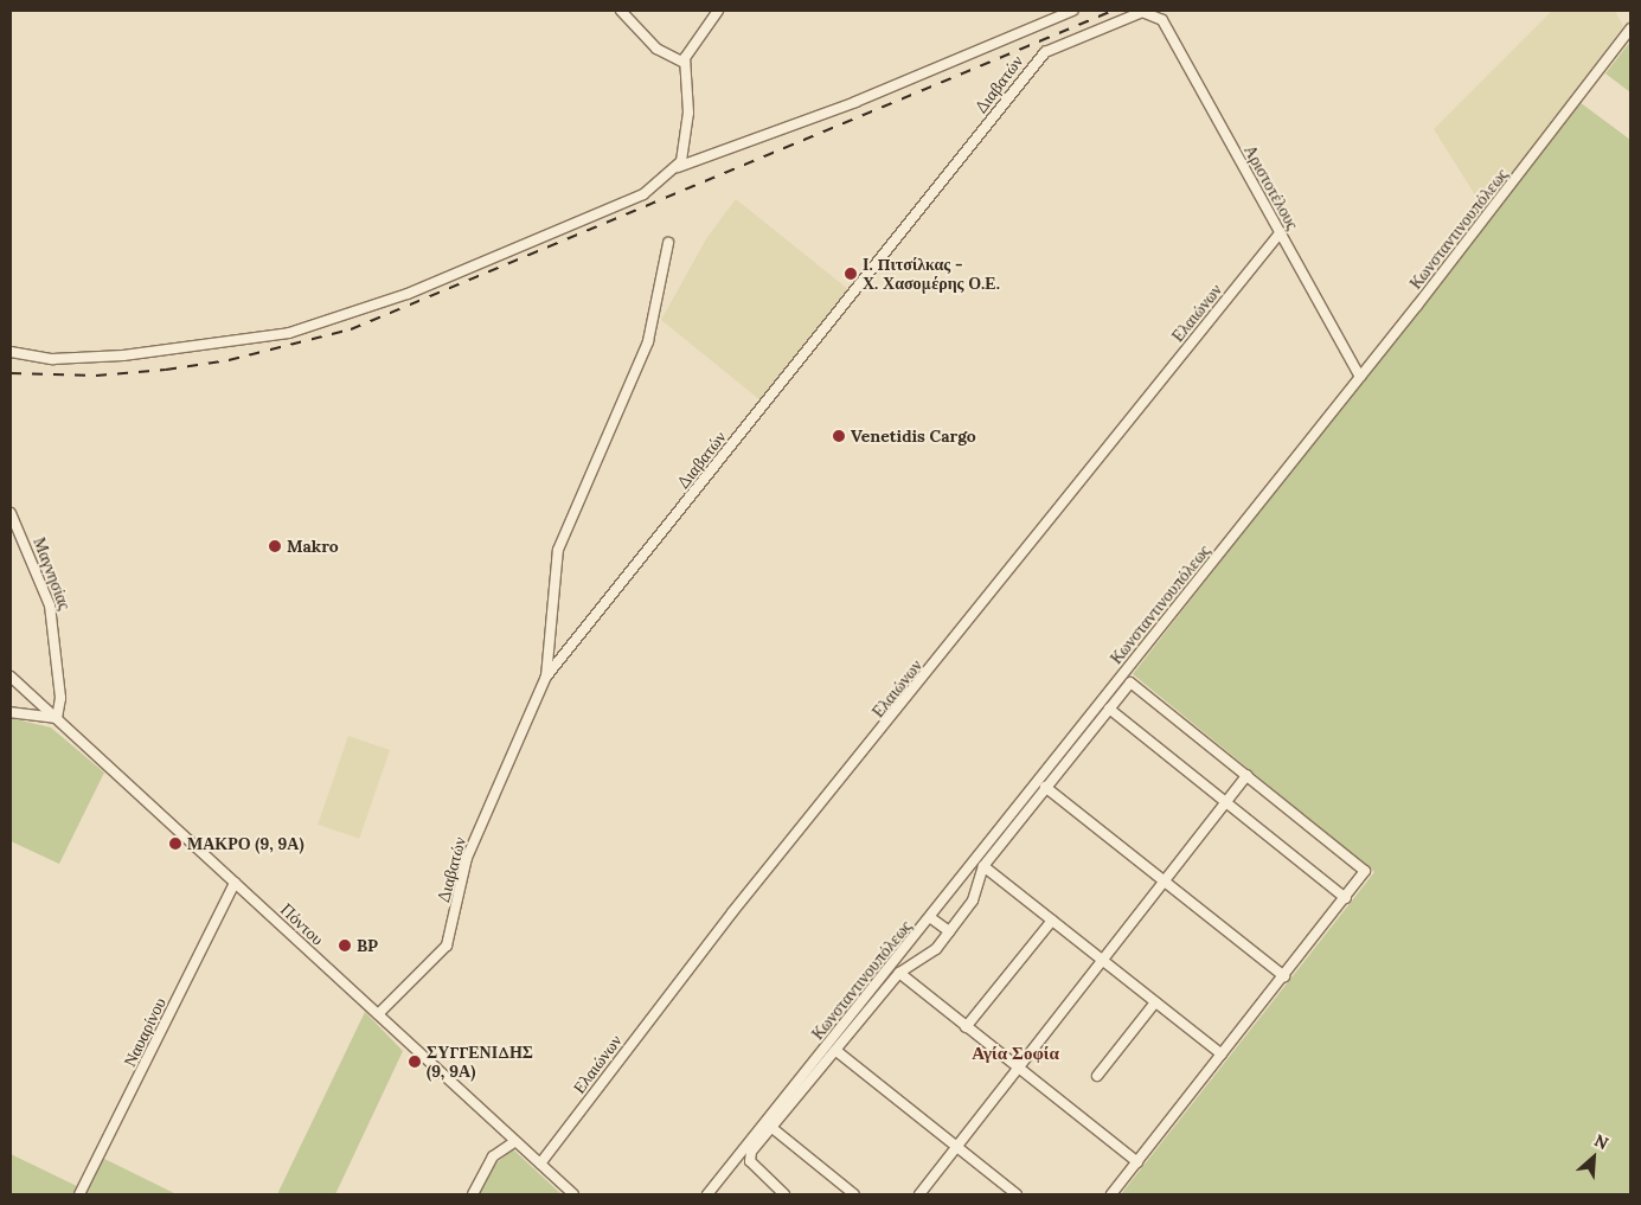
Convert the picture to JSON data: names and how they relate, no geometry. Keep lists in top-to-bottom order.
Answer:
{
  "streets": {
    "street": [
      "Διαβατών",
      "Αριστοτέλους",
      "Κωνσταντινουπόλεως",
      "Ελαιώνων",
      "Μαγνησίας",
      "Πόντου",
      "Ναυαρίνου"
    ]
  },
  "crossings": [
    ["Διαβατών", "Αριστοτέλους"],
    ["Διαβατών", "Πόντου"],
    ["Αριστοτέλους", "Κωνσταντινουπόλεως"],
    ["Αριστοτέλους", "Ελαιώνων"],
    ["Ελαιώνων", "Πόντου"],
    ["Μαγνησίας", "Πόντου"],
    ["Πόντου", "Ναυαρίνου"]
  ],
  "districts": ["Αγία Σοφία"],
  "places": [
    "Ι. Πιτσίλκας - Χ. Χασομέρης Ο.Ε.",
    "Venetidis Cargo",
    "Makro",
    "ΜΑΚΡΟ (9, 9Α)",
    "BP",
    "ΣΥΓΓΕΝΙΔΗΣ (9, 9Α)"
  ],
  "north": "top right"
}
